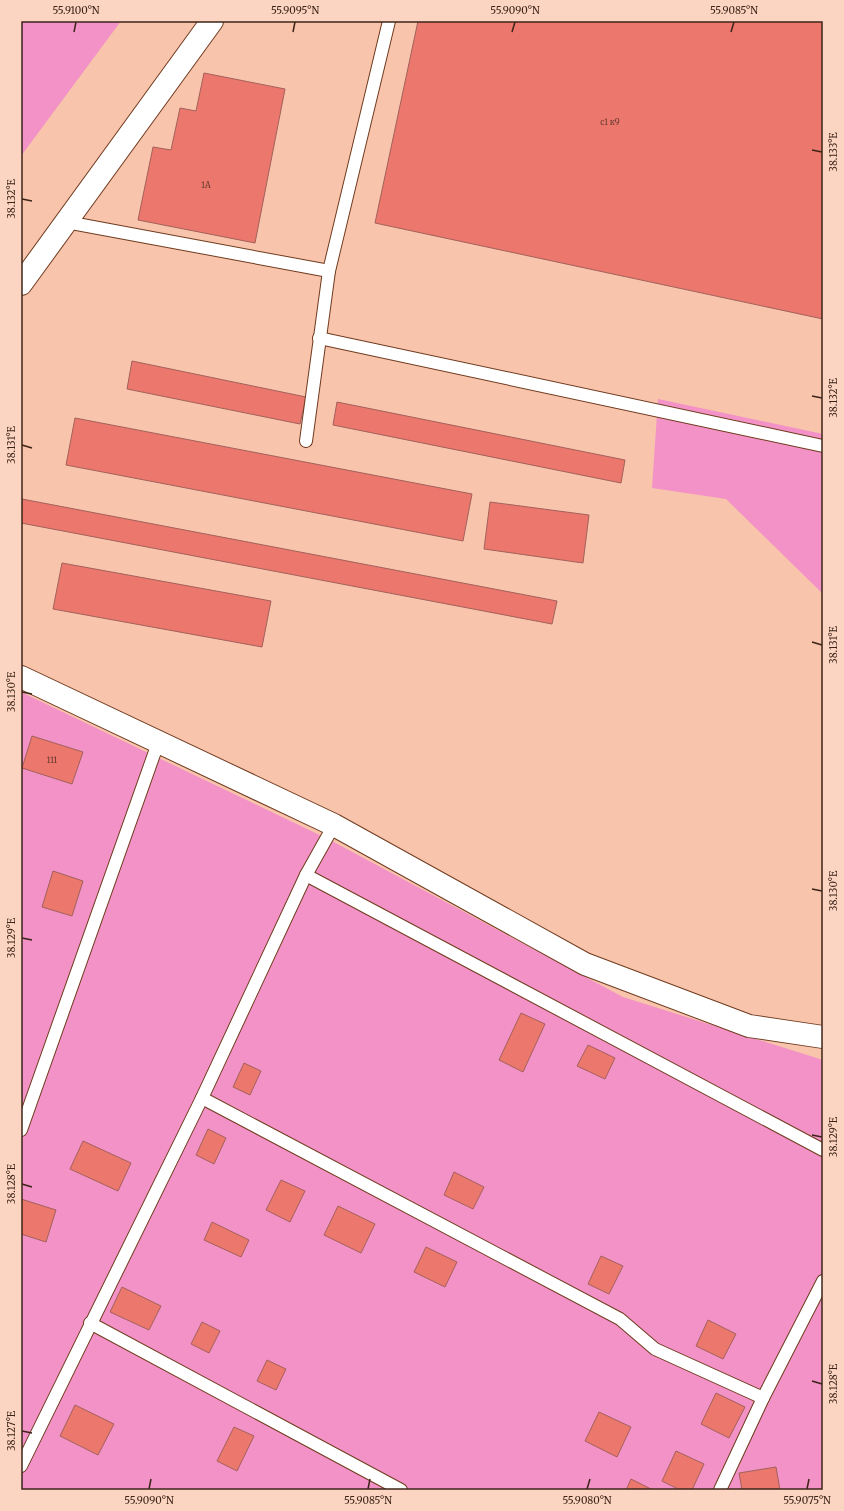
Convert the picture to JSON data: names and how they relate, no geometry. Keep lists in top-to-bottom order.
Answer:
{
  "house_numbers": ["с1 к9", "1А", "111"],
  "coordinates": [
    "55.9100°N",
    "55.9095°N",
    "55.9090°N",
    "55.9085°N",
    "38.133°E",
    "38.132°E",
    "38.131°E",
    "38.130°E",
    "38.129°E",
    "38.128°E",
    "38.127°E",
    "55.9080°N",
    "55.9075°N"
  ]
}
